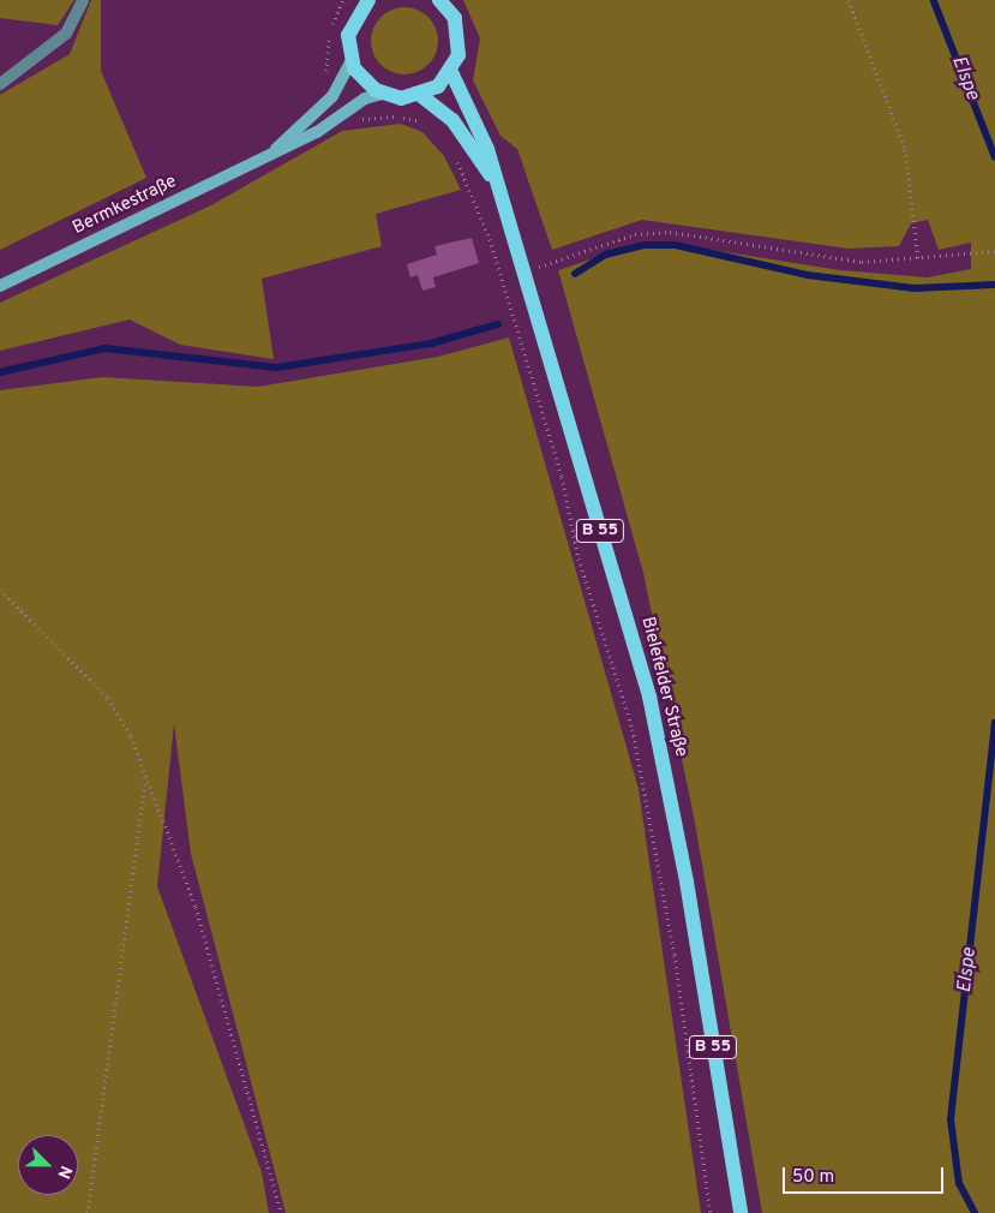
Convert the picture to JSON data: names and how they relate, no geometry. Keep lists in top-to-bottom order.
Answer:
{
  "streets": {
    "main road": ["Bermkestraße", "B 55", "Bielefelder Straße"]
  },
  "crossings": [
    ["B 55", "Bielefelder Straße"]
  ],
  "water": ["Elspe"],
  "scale_bar": "50 m",
  "north": "bottom right"
}
